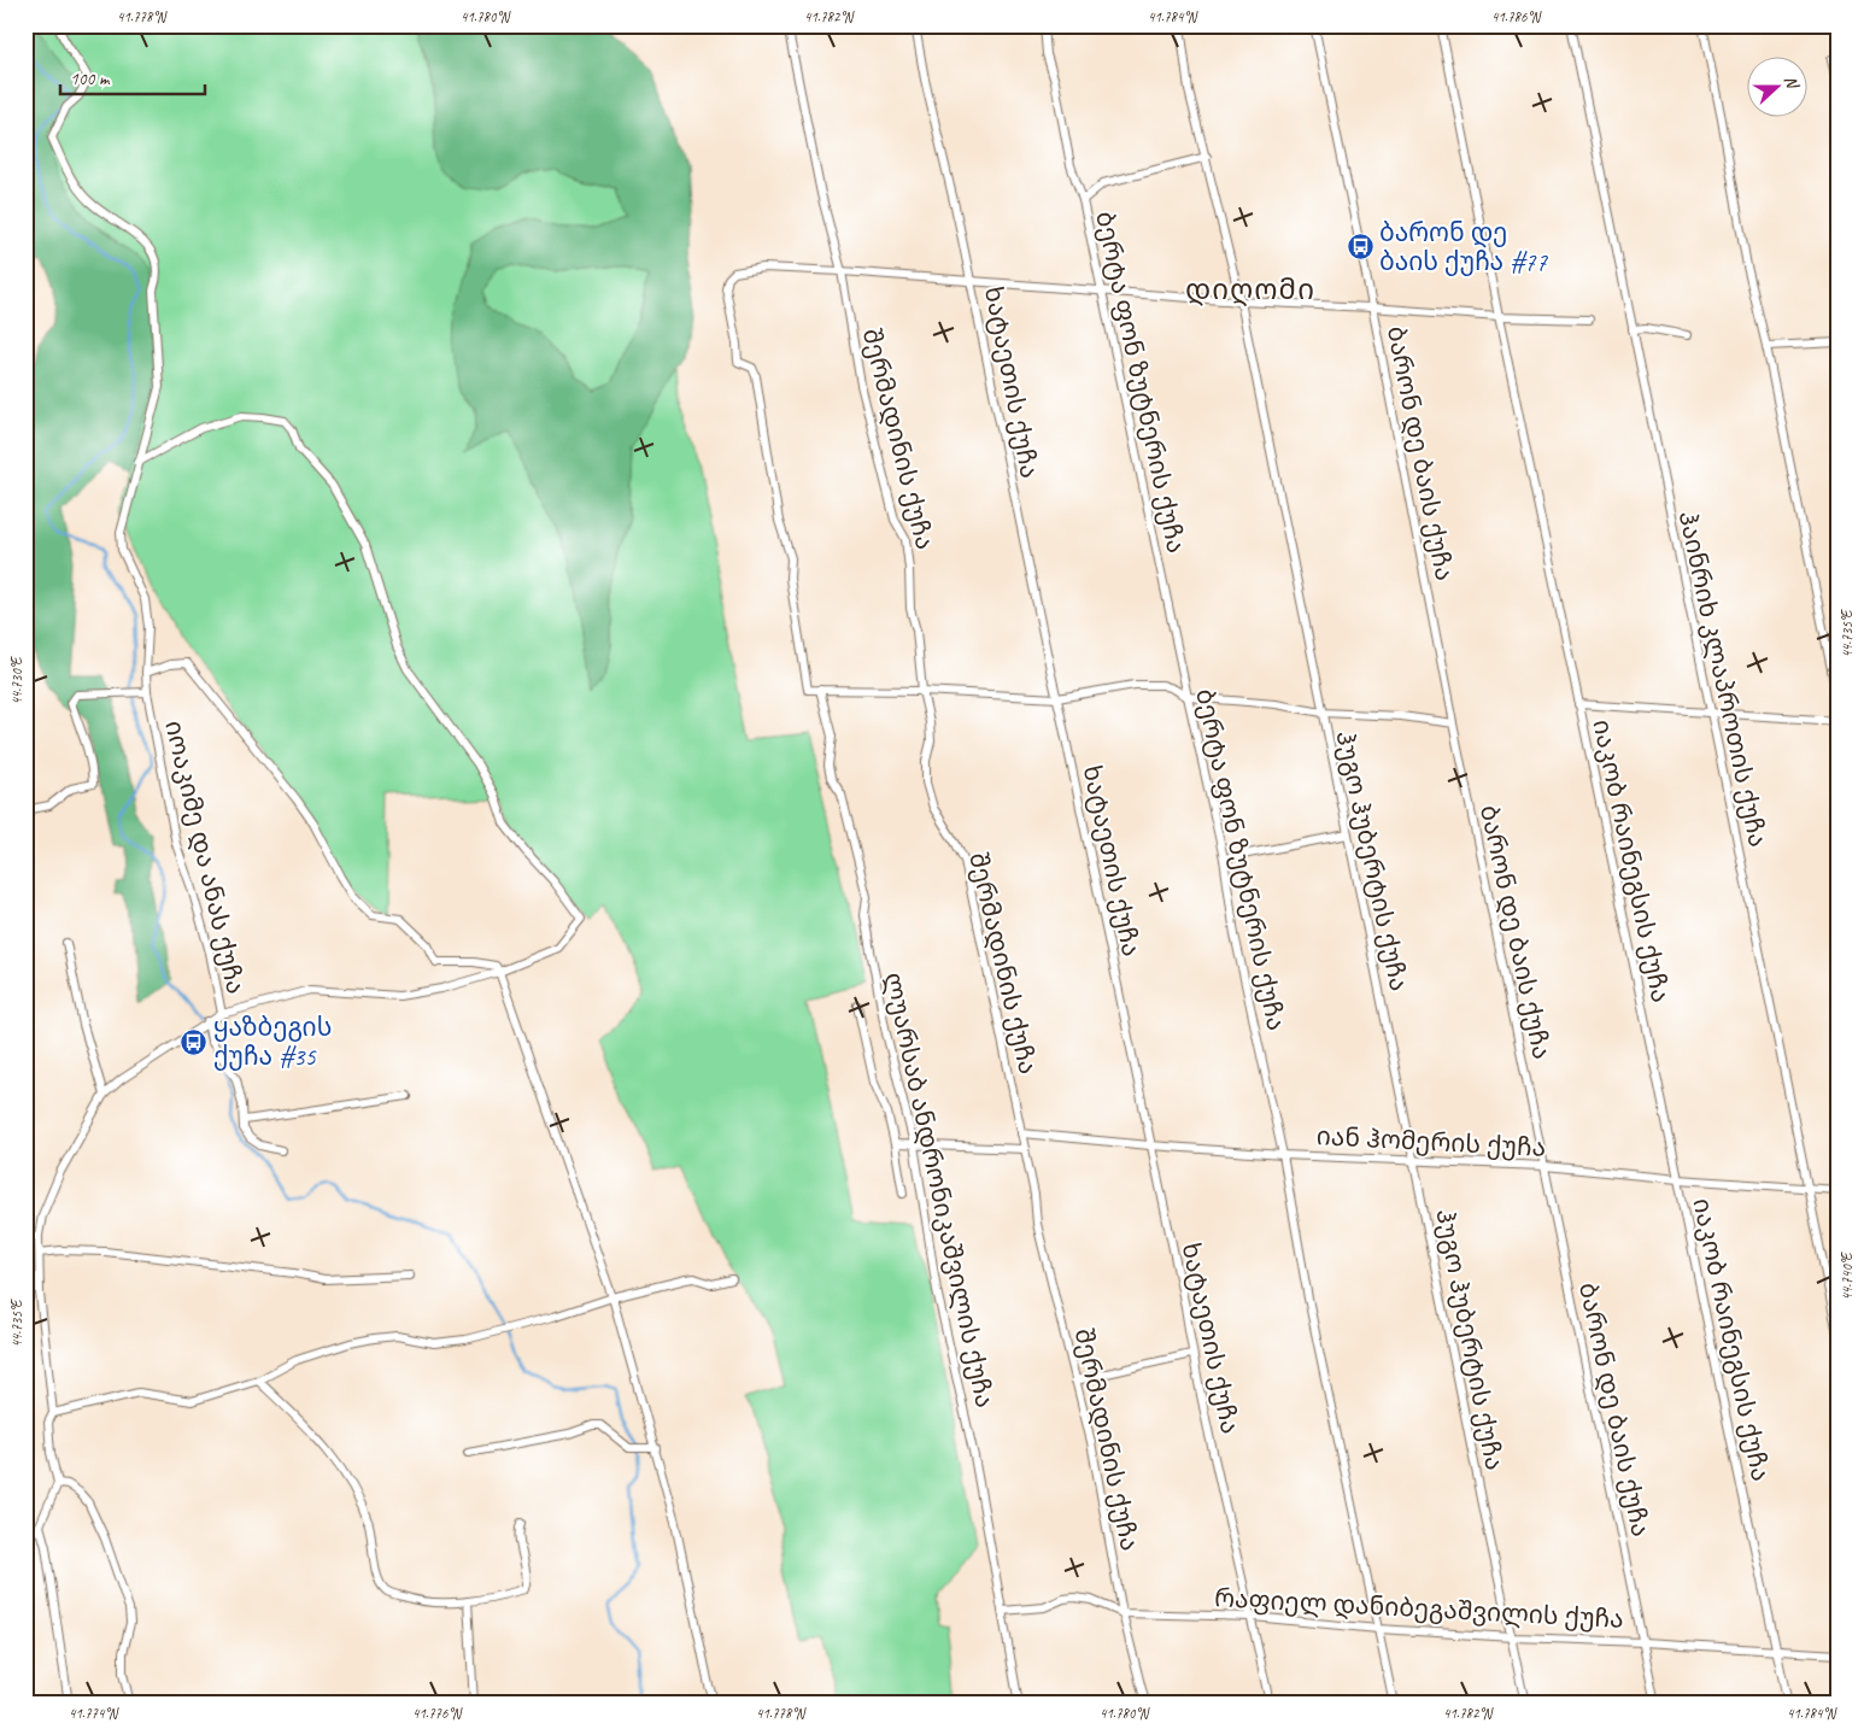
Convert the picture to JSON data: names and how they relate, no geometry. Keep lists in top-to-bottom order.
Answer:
{
  "streets": {
    "street": [
      "ხატაეთის ქუჩა",
      "ბერტა ფონ ზუტნერის ქუჩა",
      "შერმადინის ქუჩა",
      "ბარონ დე ბაის ქუჩა",
      "ჰაინრიხ კლაპროთის ქუჩა",
      "იოაკიმე და ანას ქუჩა",
      "ჰუგო ჰუბერტის ქუჩა",
      "იაკობ რაინეგსის ქუჩა",
      "იან ჰომერის ქუჩა",
      "ლუარსაბ ანდრონიკაშვილის ქუჩა",
      "რაფიელ დანიბეგაშვილის ქუჩა"
    ]
  },
  "crossings": [
    ["ხატაეთის ქუჩა", "იან ჰომერის ქუჩა"],
    ["ხატაეთის ქუჩა", "რაფიელ დანიბეგაშვილის ქუჩა"],
    ["ბერტა ფონ ზუტნერის ქუჩა", "იან ჰომერის ქუჩა"],
    ["ბერტა ფონ ზუტნერის ქუჩა", "რაფიელ დანიბეგაშვილის ქუჩა"],
    ["შერმადინის ქუჩა", "იან ჰომერის ქუჩა"],
    ["შერმადინის ქუჩა", "რაფიელ დანიბეგაშვილის ქუჩა"],
    ["ბარონ დე ბაის ქუჩა", "იან ჰომერის ქუჩა"],
    ["ბარონ დე ბაის ქუჩა", "რაფიელ დანიბეგაშვილის ქუჩა"],
    ["ჰაინრიხ კლაპროთის ქუჩა", "იან ჰომერის ქუჩა"],
    ["ჰუგო ჰუბერტის ქუჩა", "იან ჰომერის ქუჩა"],
    ["ჰუგო ჰუბერტის ქუჩა", "რაფიელ დანიბეგაშვილის ქუჩა"],
    ["იაკობ რაინეგსის ქუჩა", "იან ჰომერის ქუჩა"],
    ["იაკობ რაინეგსის ქუჩა", "რაფიელ დანიბეგაშვილის ქუჩა"],
    ["ლუარსაბ ანდრონიკაშვილის ქუჩა", "რაფიელ დანიბეგაშვილის ქუჩა"]
  ],
  "districts": ["დიღომი"],
  "places": {
    "bus stop": ["ბარონ დე ბაის ქუჩა #77", "ყაზბეგის ქუჩა #35"]
  },
  "scale_bar": "100 m",
  "north": "right",
  "coordinates": [
    "41.778°N",
    "41.780°N",
    "41.782°N",
    "41.784°N",
    "41.786°N",
    "44.735°E",
    "44.730°E",
    "44.740°E",
    "41.774°N",
    "41.776°N"
  ]
}
